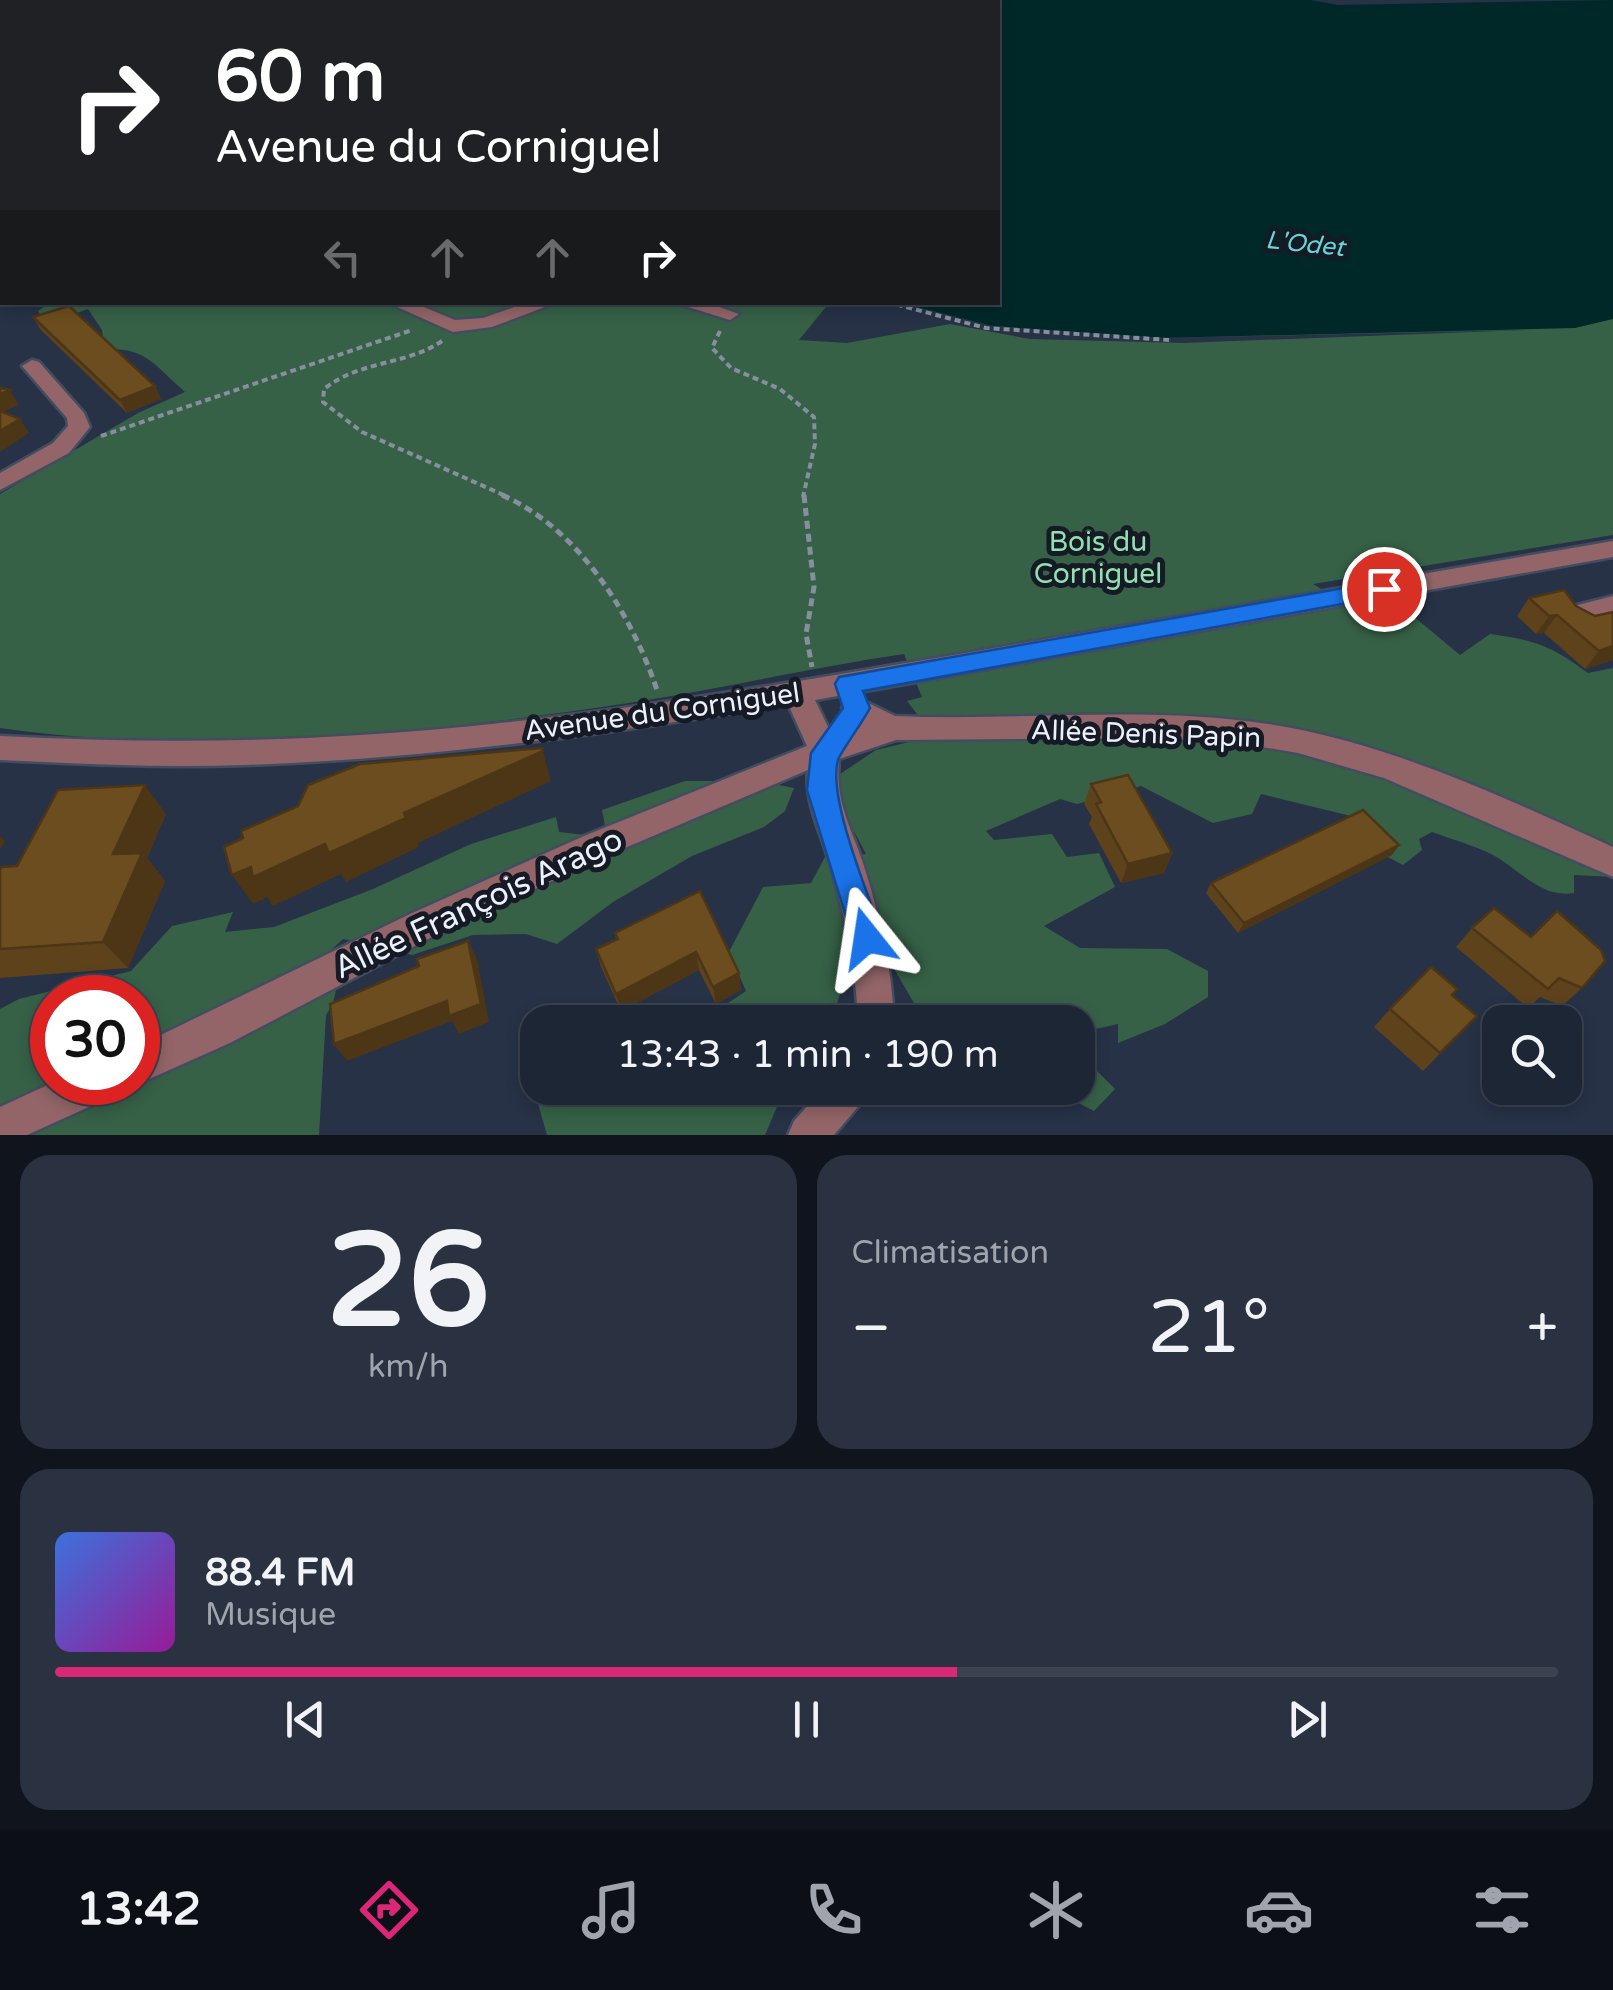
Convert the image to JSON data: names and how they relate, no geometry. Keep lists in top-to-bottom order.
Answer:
{
  "streets": {
    "street": ["Avenue du Corniguel", "Allée Denis Papin", "Allée François Arago"]
  },
  "crossings": [
    ["Avenue du Corniguel", "Allée Denis Papin"],
    ["Allée Denis Papin", "Allée François Arago"]
  ],
  "water": ["L'Odet"],
  "parks": ["Bois du Corniguel"],
  "page": {
    "turn": ["60 m", "Avenue du Corniguel"],
    "limit": "30",
    "trip": "13:43 · 1 min · 190 m",
    "tile": [
      ["26", "km/h"],
      "Climatisation"
    ],
    "heat": ["−", "21°", "+"],
    "song": ["88.4 FM", "Musique"],
    "tabs": "13:42"
  }
}
